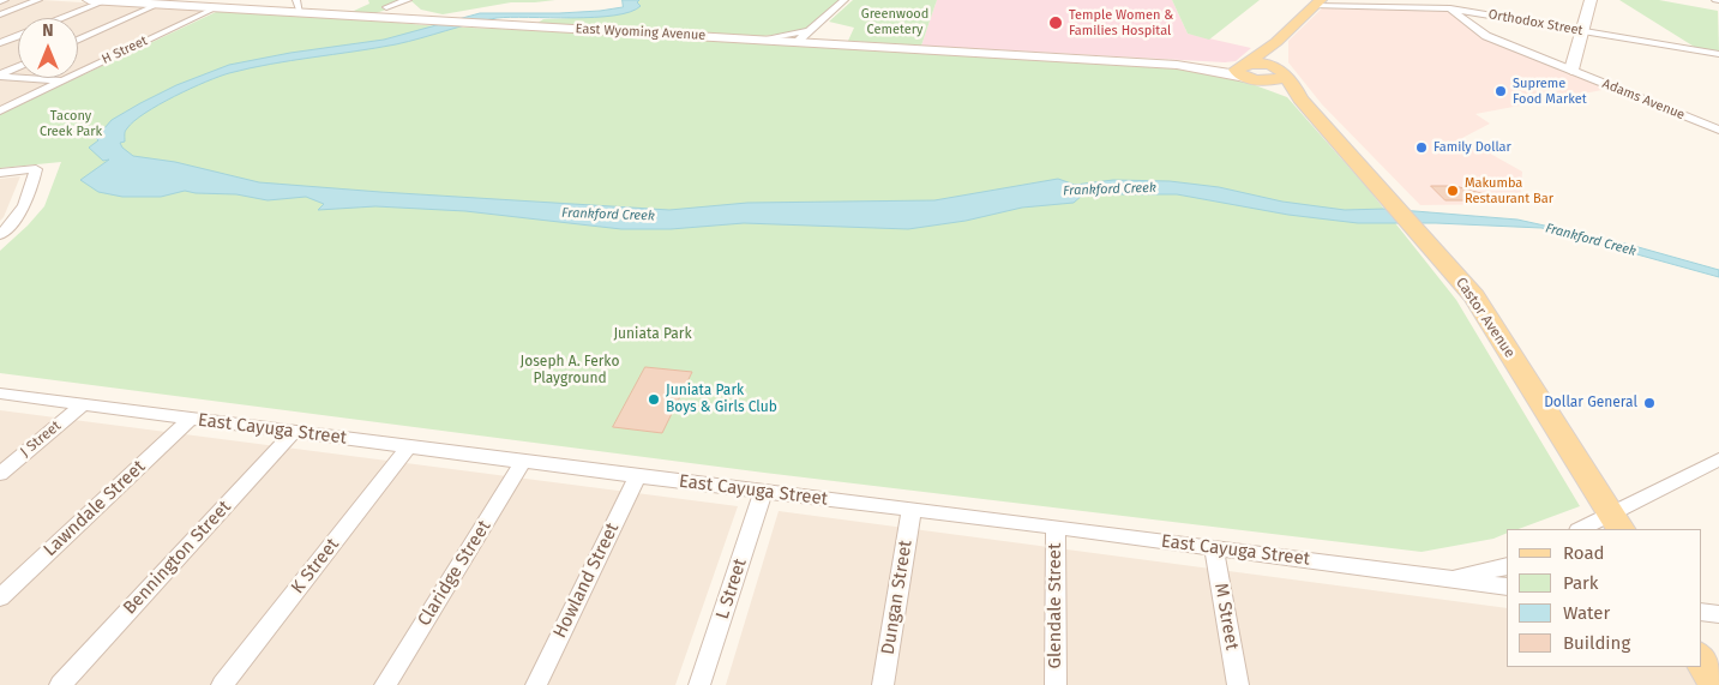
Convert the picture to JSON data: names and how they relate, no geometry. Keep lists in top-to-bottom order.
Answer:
{
  "streets": {
    "main road": ["Castor Avenue"],
    "street": [
      "Orthodox Street",
      "East Wyoming Avenue",
      "H Street",
      "Adams Avenue",
      "East Cayuga Street",
      "J Street",
      "Lawndale Street",
      "Bennington Street",
      "K Street",
      "Claridge Street",
      "Howland Street",
      "L Street",
      "Dungan Street",
      "Glendale Street",
      "M Street"
    ]
  },
  "crossings": [
    ["Orthodox Street", "Adams Avenue"],
    ["East Wyoming Avenue", "H Street"],
    ["East Wyoming Avenue", "Castor Avenue"],
    ["East Cayuga Street", "J Street"],
    ["East Cayuga Street", "Lawndale Street"],
    ["East Cayuga Street", "Bennington Street"],
    ["East Cayuga Street", "K Street"],
    ["East Cayuga Street", "Claridge Street"],
    ["East Cayuga Street", "Howland Street"],
    ["East Cayuga Street", "L Street"],
    ["East Cayuga Street", "Dungan Street"],
    ["East Cayuga Street", "Glendale Street"],
    ["East Cayuga Street", "M Street"]
  ],
  "water": ["Frankford Creek"],
  "parks": [
    "Greenwood Cemetery",
    "Tacony Creek Park",
    "Juniata Park",
    "Joseph A. Ferko Playground"
  ],
  "places": [
    "Temple Women & Families Hospital",
    "Supreme Food Market",
    "Family Dollar",
    "Makumba Restaurant Bar",
    "Juniata Park Boys & Girls Club",
    "Dollar General"
  ],
  "legend": [
    "Road",
    "Park",
    "Water",
    "Building"
  ],
  "north": "top"
}
